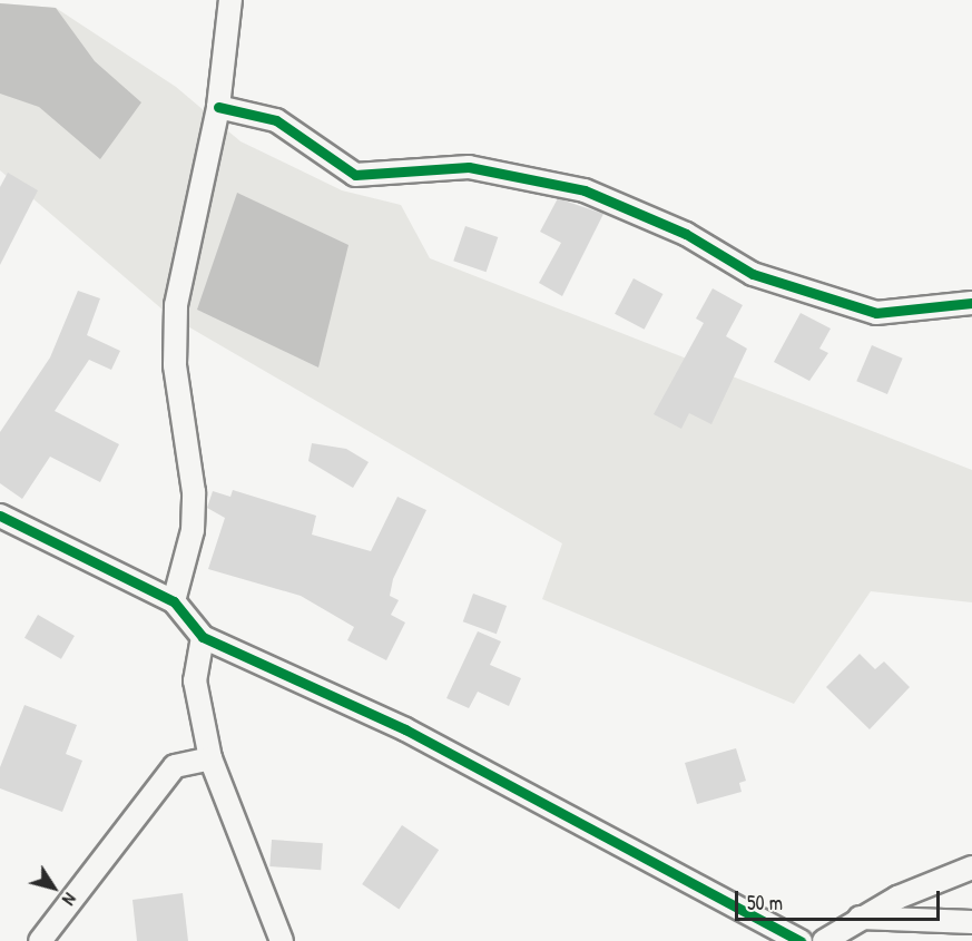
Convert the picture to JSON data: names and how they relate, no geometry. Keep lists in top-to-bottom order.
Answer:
{
  "scale_bar": "50 m",
  "north": "bottom right"
}
